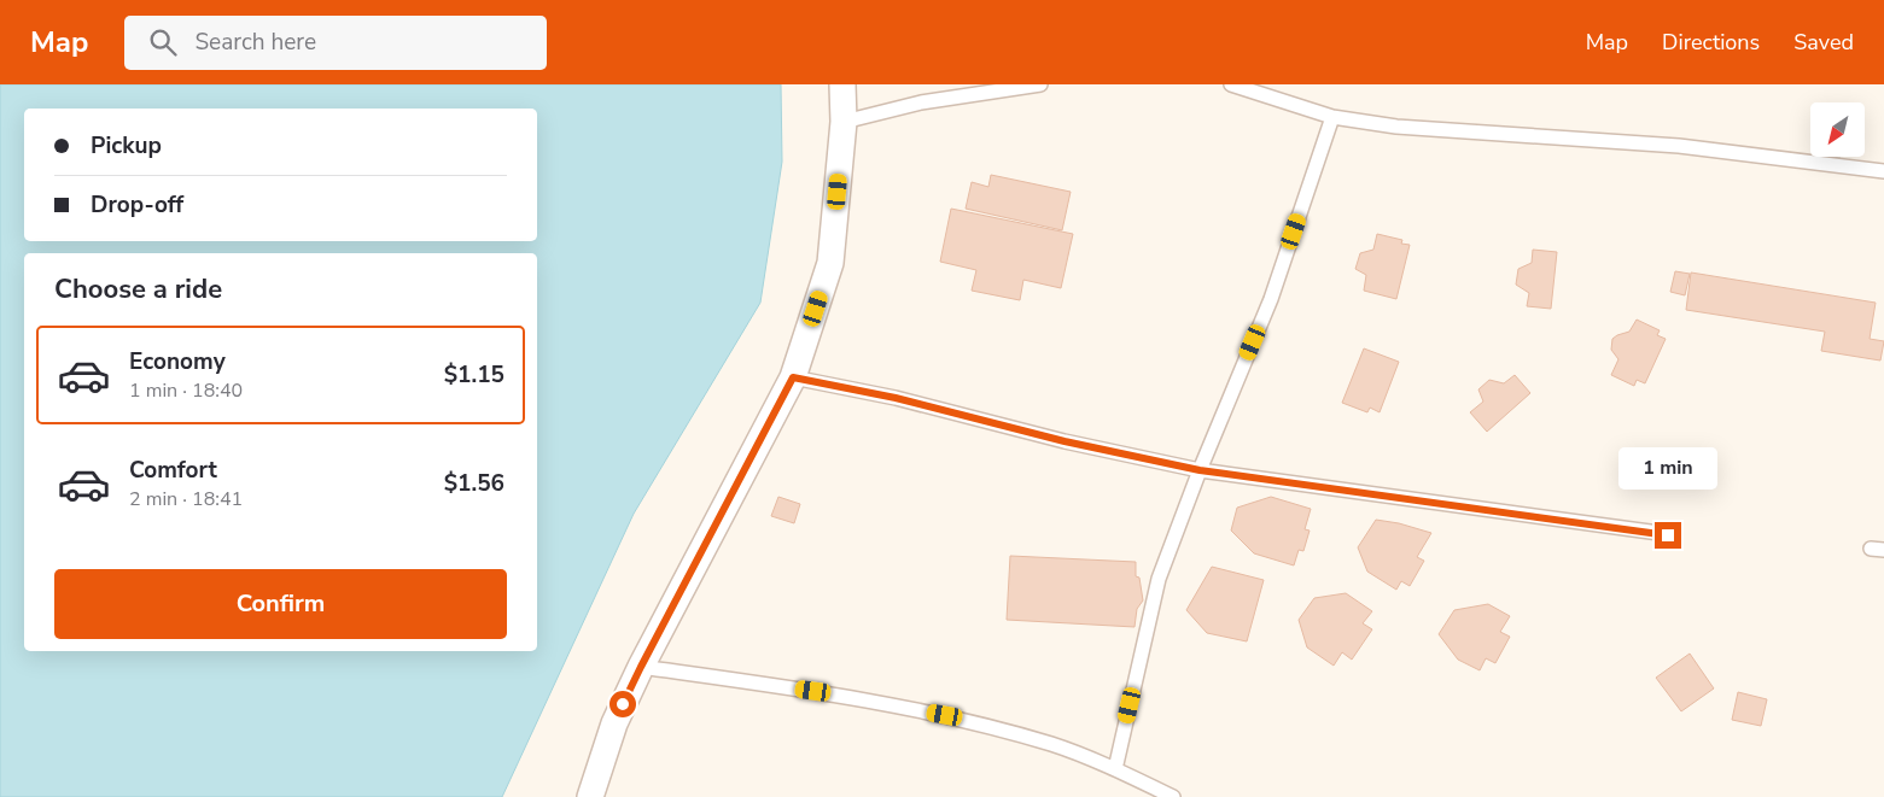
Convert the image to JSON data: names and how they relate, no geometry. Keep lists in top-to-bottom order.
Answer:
{
  "north": "bottom left",
  "page": {
    "header": "Map",
    "search": "Search here",
    "nav": ["Map", "Directions", "Saved"],
    "banner": ["Pickup", "Drop-off"],
    "heading": "Choose a ride",
    "list": [
      {
        "name": "Economy",
        "note": "1 min · 18:40",
        "value": "$1.15"
      },
      {
        "name": "Comfort",
        "note": "2 min · 18:41",
        "value": "$1.56"
      }
    ],
    "bubble": "1 min",
    "buttons": "Confirm"
  }
}
